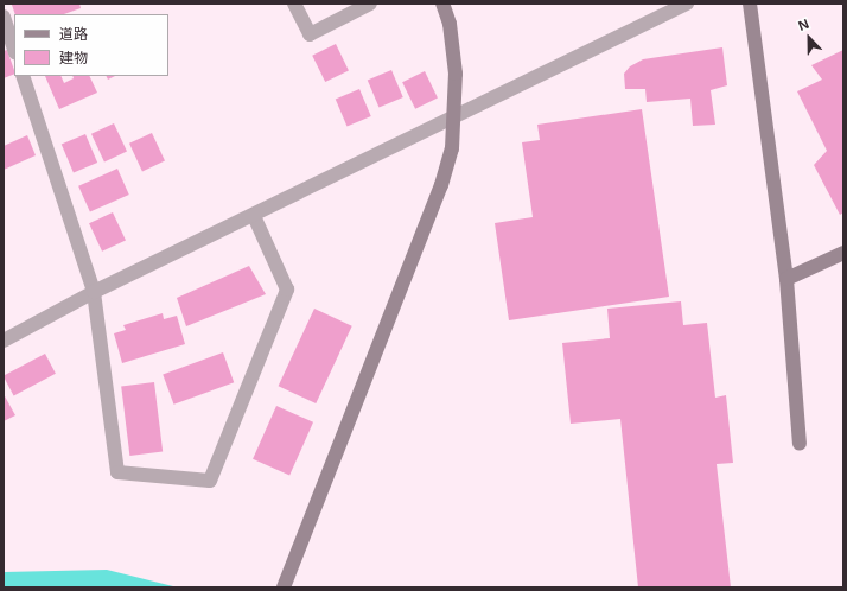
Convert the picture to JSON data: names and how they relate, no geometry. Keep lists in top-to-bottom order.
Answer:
{
  "legend": ["道路", "建物"],
  "north": "top"
}
